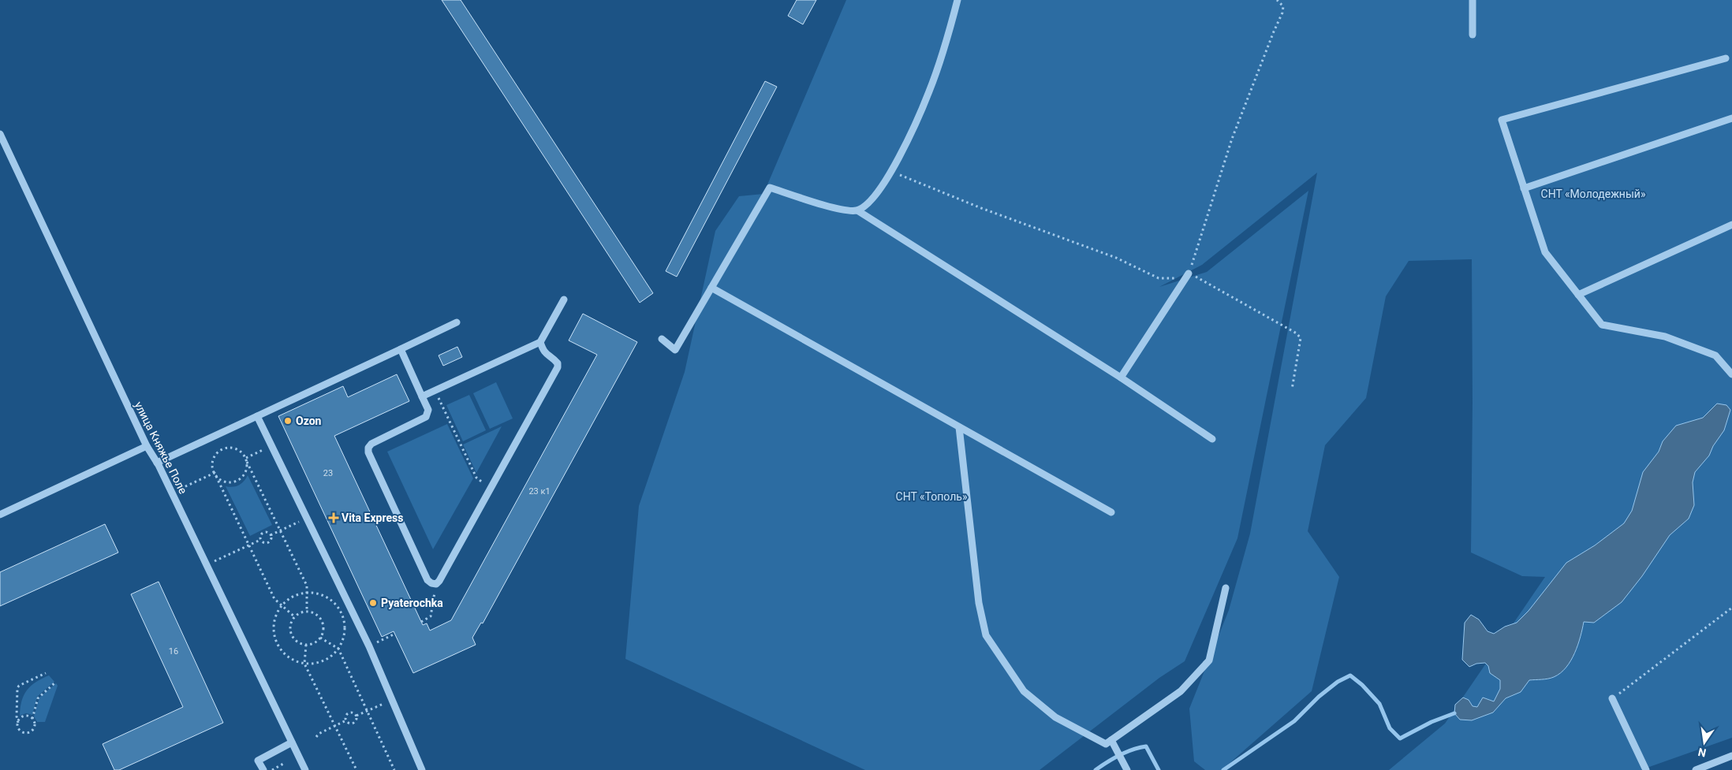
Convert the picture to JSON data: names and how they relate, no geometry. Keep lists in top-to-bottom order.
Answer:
{
  "streets": {
    "street": ["улица Княжье Поле"]
  },
  "parks": ["СНТ «Молодежный»", "СНТ «Тополь»"],
  "places": {
    "other": ["Ozon", "Pyaterochka"],
    "health": ["Vita Express"]
  },
  "house_numbers": ["23", "23 к1", "16"],
  "north": "bottom"
}
